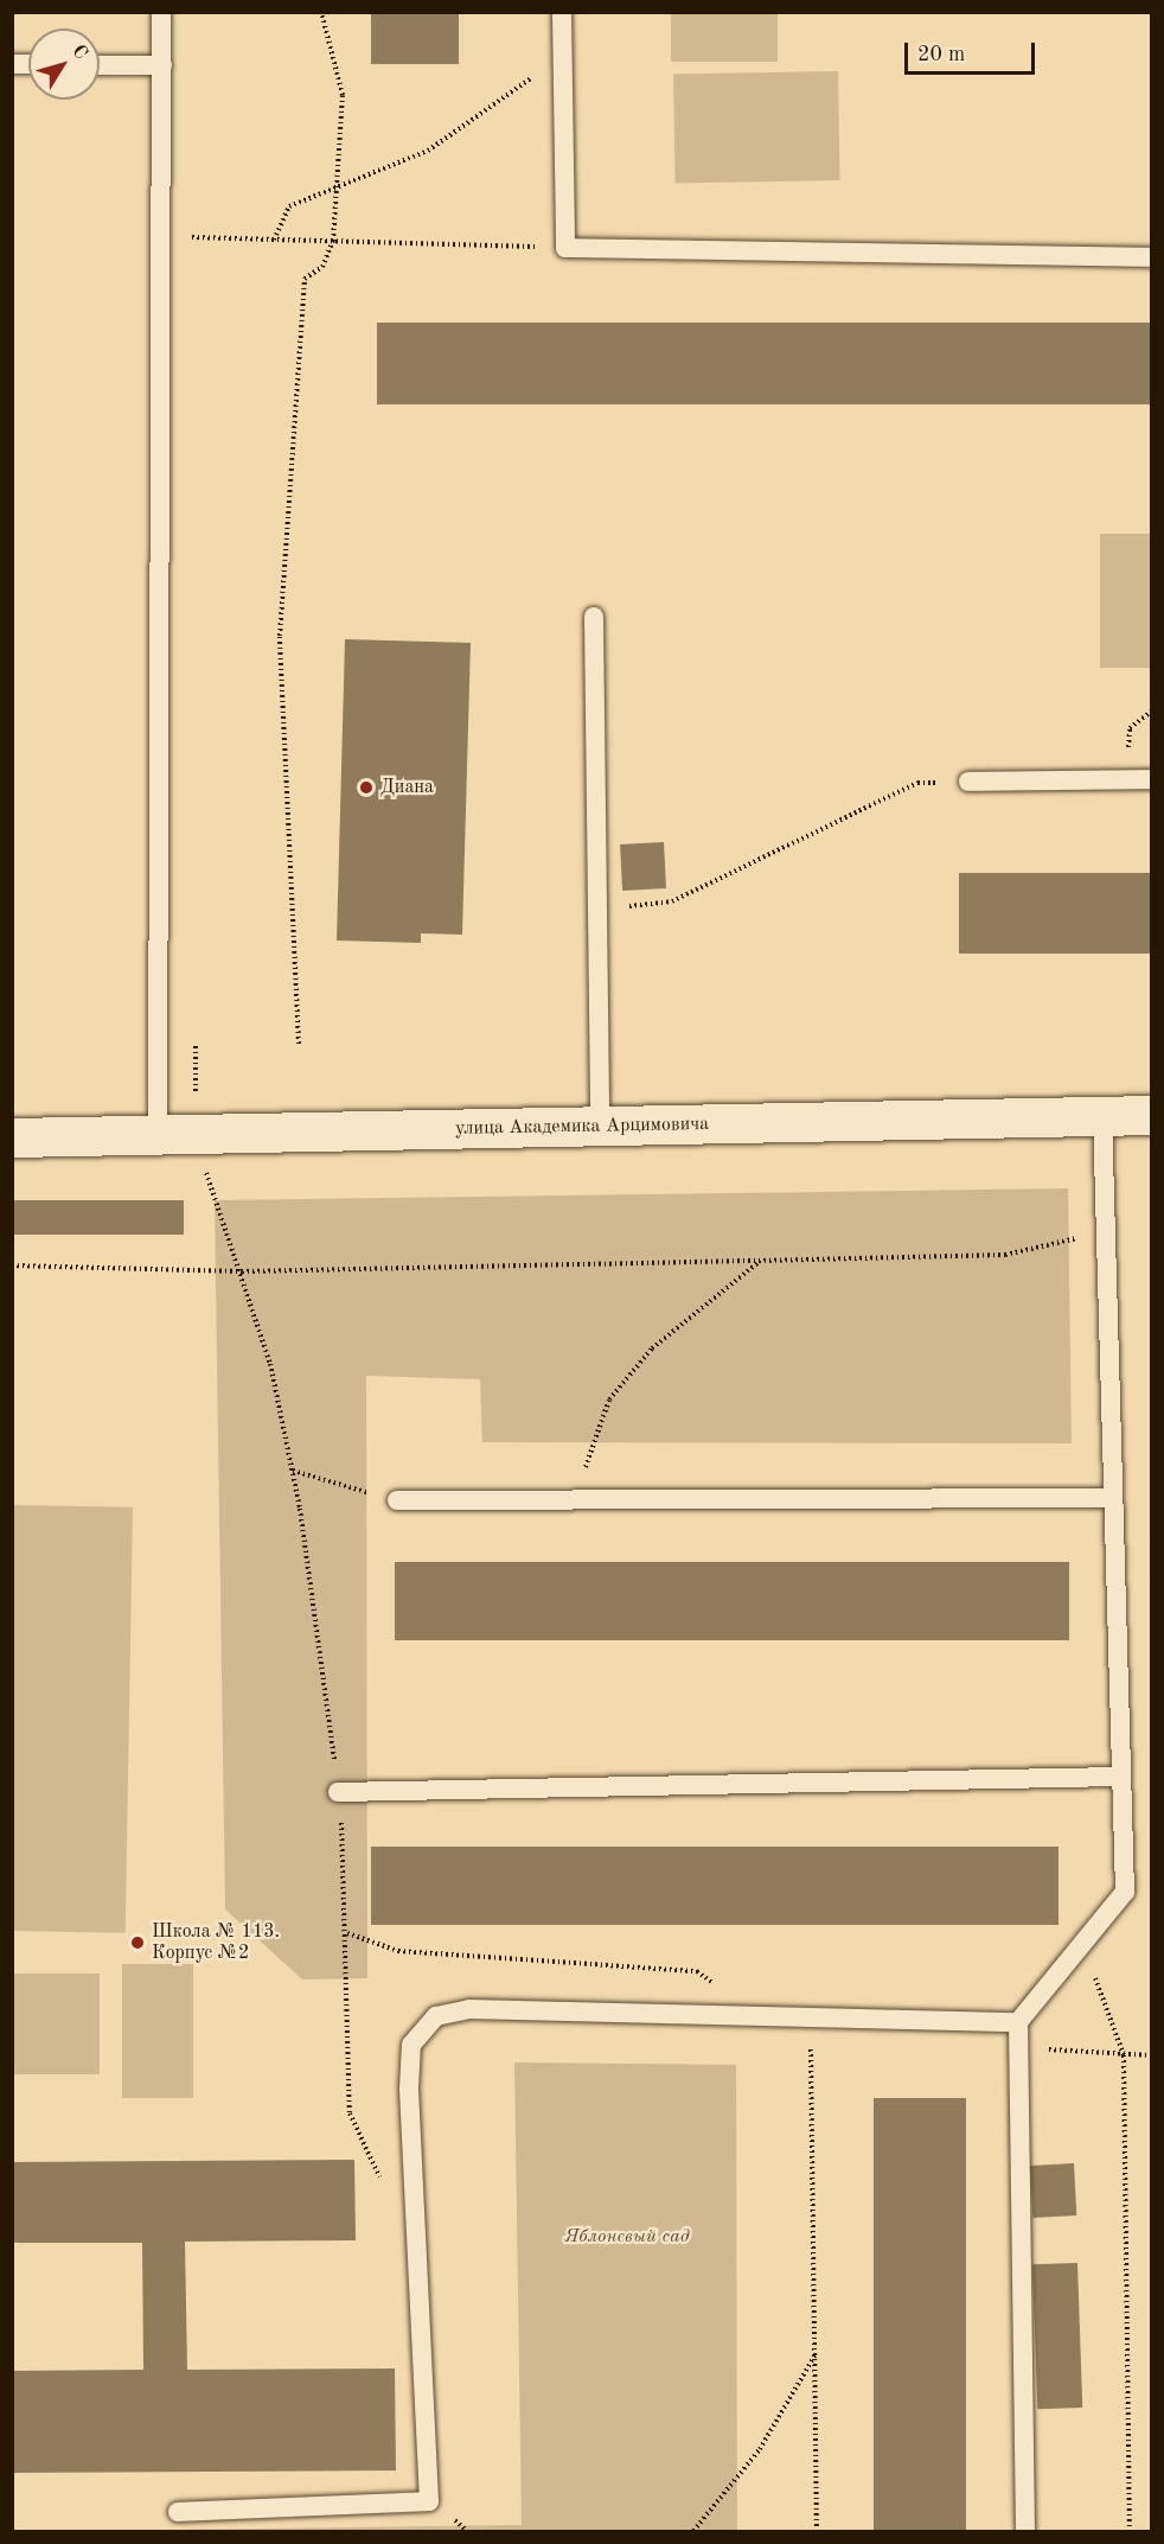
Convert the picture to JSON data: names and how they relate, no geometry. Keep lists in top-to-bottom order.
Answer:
{
  "streets": {
    "street": ["улица Академика Арцимовича"]
  },
  "parks": ["Яблоневый сад"],
  "places": ["Диана", "Школа № 113. Корпус №2"],
  "scale_bar": "20 m",
  "north": "top right"
}
